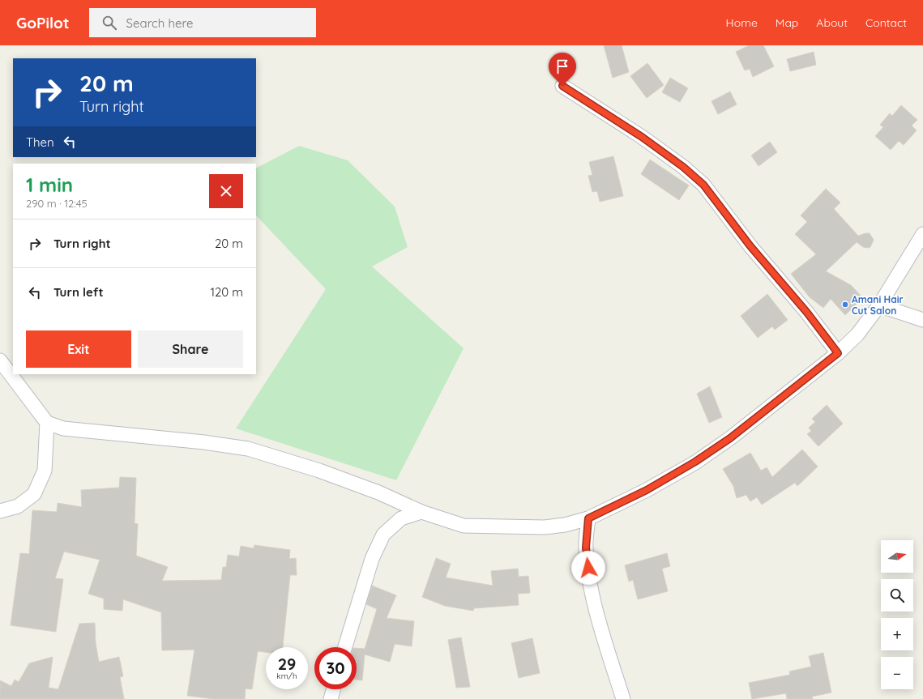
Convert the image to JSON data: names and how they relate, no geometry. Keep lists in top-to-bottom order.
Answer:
{
  "places": ["Amani Hair Cut Salon"],
  "north": "right",
  "page": {
    "header": "GoPilot",
    "search": "Search here",
    "nav": [
      "Home",
      "Map",
      "About",
      "Contact"
    ],
    "turn": ["20 m", "Turn right"],
    "then": "Then",
    "heading": ["1 min", "290 m · 12:45"],
    "list": [
      {
        "name": "Turn right",
        "value": "20 m"
      },
      {
        "name": "Turn left",
        "value": "120 m"
      }
    ],
    "buttons": ["Exit", "Share"],
    "map_buttons": ["+", "−"],
    "speed": "29 km/h",
    "limit": "30"
  }
}
